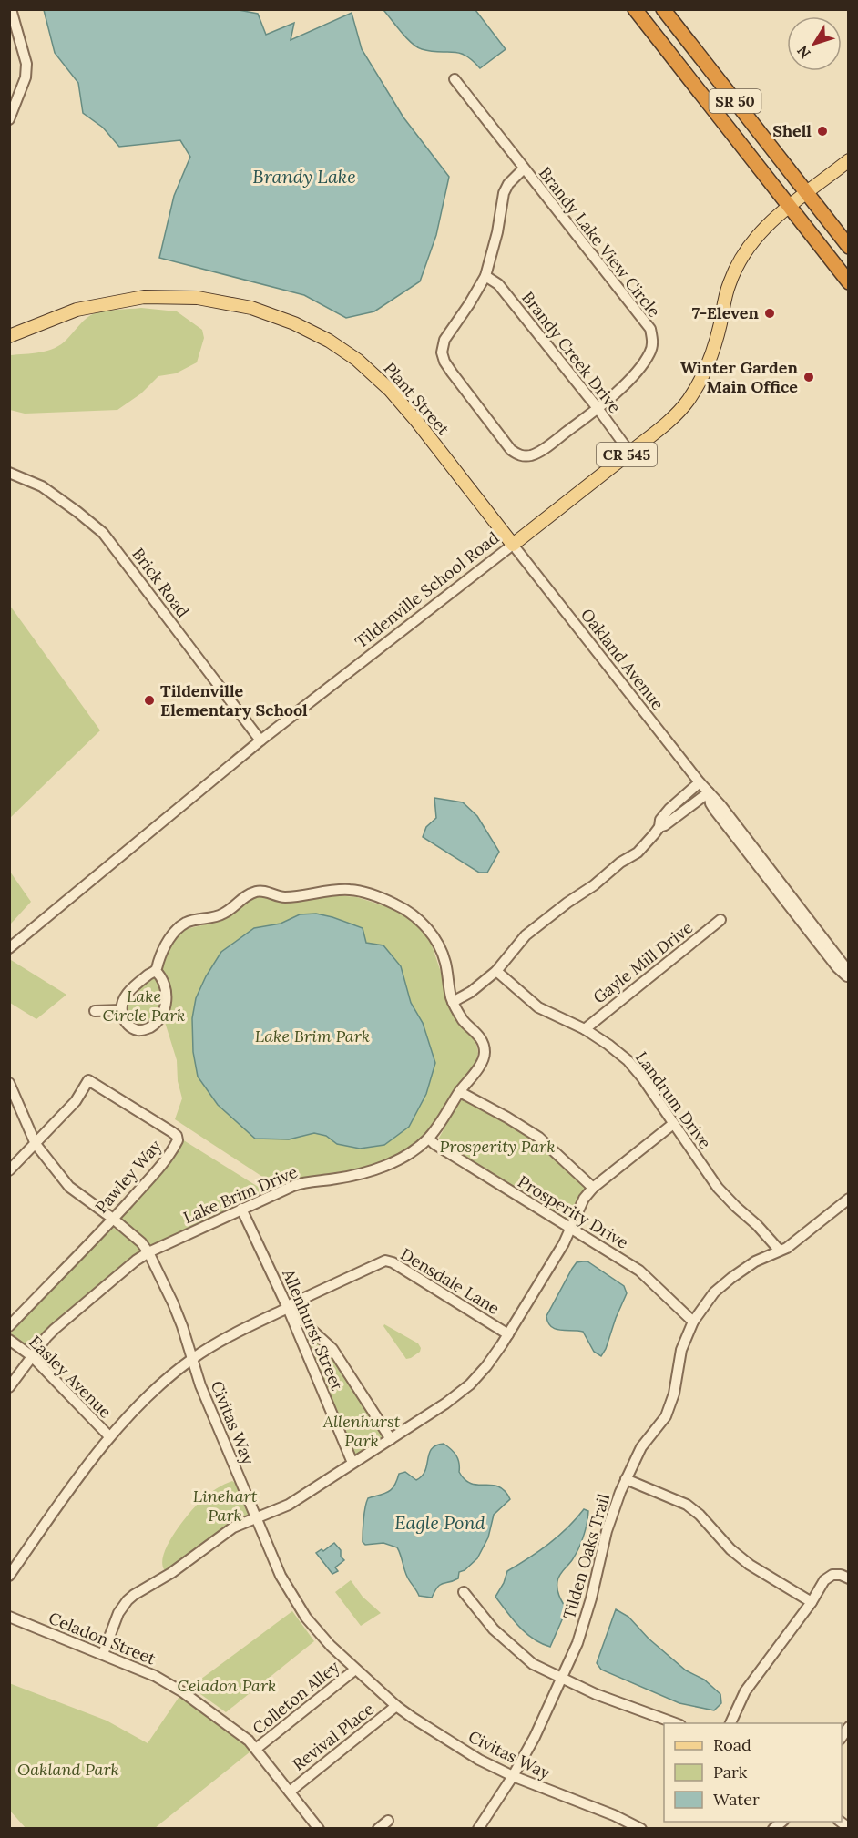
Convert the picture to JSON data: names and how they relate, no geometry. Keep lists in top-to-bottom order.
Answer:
{
  "streets": {
    "highway": ["SR 50"],
    "main road": ["Plant Street", "CR 545", "Tildenville School Road"],
    "street": [
      "Brandy Lake View Circle",
      "Brandy Creek Drive",
      "Brick Road",
      "Oakland Avenue",
      "Gayle Mill Drive",
      "Landrum Drive",
      "Pawley Way",
      "Lake Brim Drive",
      "Prosperity Drive",
      "Densdale Lane",
      "Allenhurst Street",
      "Easley Avenue",
      "Civitas Way",
      "Tilden Oaks Trail",
      "Celadon Street",
      "Colleton Alley",
      "Revival Place"
    ]
  },
  "crossings": [
    ["SR 50", "CR 545"],
    ["SR 50", "Tildenville School Road"],
    ["Brandy Lake View Circle", "Brandy Creek Drive"],
    ["Brandy Creek Drive", "Tildenville School Road"],
    ["Plant Street", "Tildenville School Road"],
    ["Plant Street", "Oakland Avenue"],
    ["CR 545", "Tildenville School Road"],
    ["Brick Road", "Tildenville School Road"],
    ["Tildenville School Road", "Oakland Avenue"],
    ["Gayle Mill Drive", "Landrum Drive"],
    ["Landrum Drive", "Tilden Oaks Trail"],
    ["Pawley Way", "Civitas Way"],
    ["Lake Brim Drive", "Prosperity Drive"],
    ["Lake Brim Drive", "Allenhurst Street"],
    ["Lake Brim Drive", "Easley Avenue"],
    ["Lake Brim Drive", "Civitas Way"],
    ["Prosperity Drive", "Tilden Oaks Trail"],
    ["Densdale Lane", "Allenhurst Street"],
    ["Civitas Way", "Tilden Oaks Trail"],
    ["Civitas Way", "Colleton Alley"],
    ["Civitas Way", "Revival Place"],
    ["Celadon Street", "Colleton Alley"],
    ["Celadon Street", "Revival Place"]
  ],
  "water": ["Brandy Lake", "Eagle Pond"],
  "parks": [
    "Lake Circle Park",
    "Lake Brim Park",
    "Prosperity Park",
    "Allenhurst Park",
    "Linehart Park",
    "Celadon Park",
    "Oakland Park"
  ],
  "places": [
    "Shell",
    "7-Eleven",
    "Winter Garden Main Office",
    "Tildenville Elementary School"
  ],
  "legend": ["Road", "Park", "Water"],
  "north": "bottom left"
}
